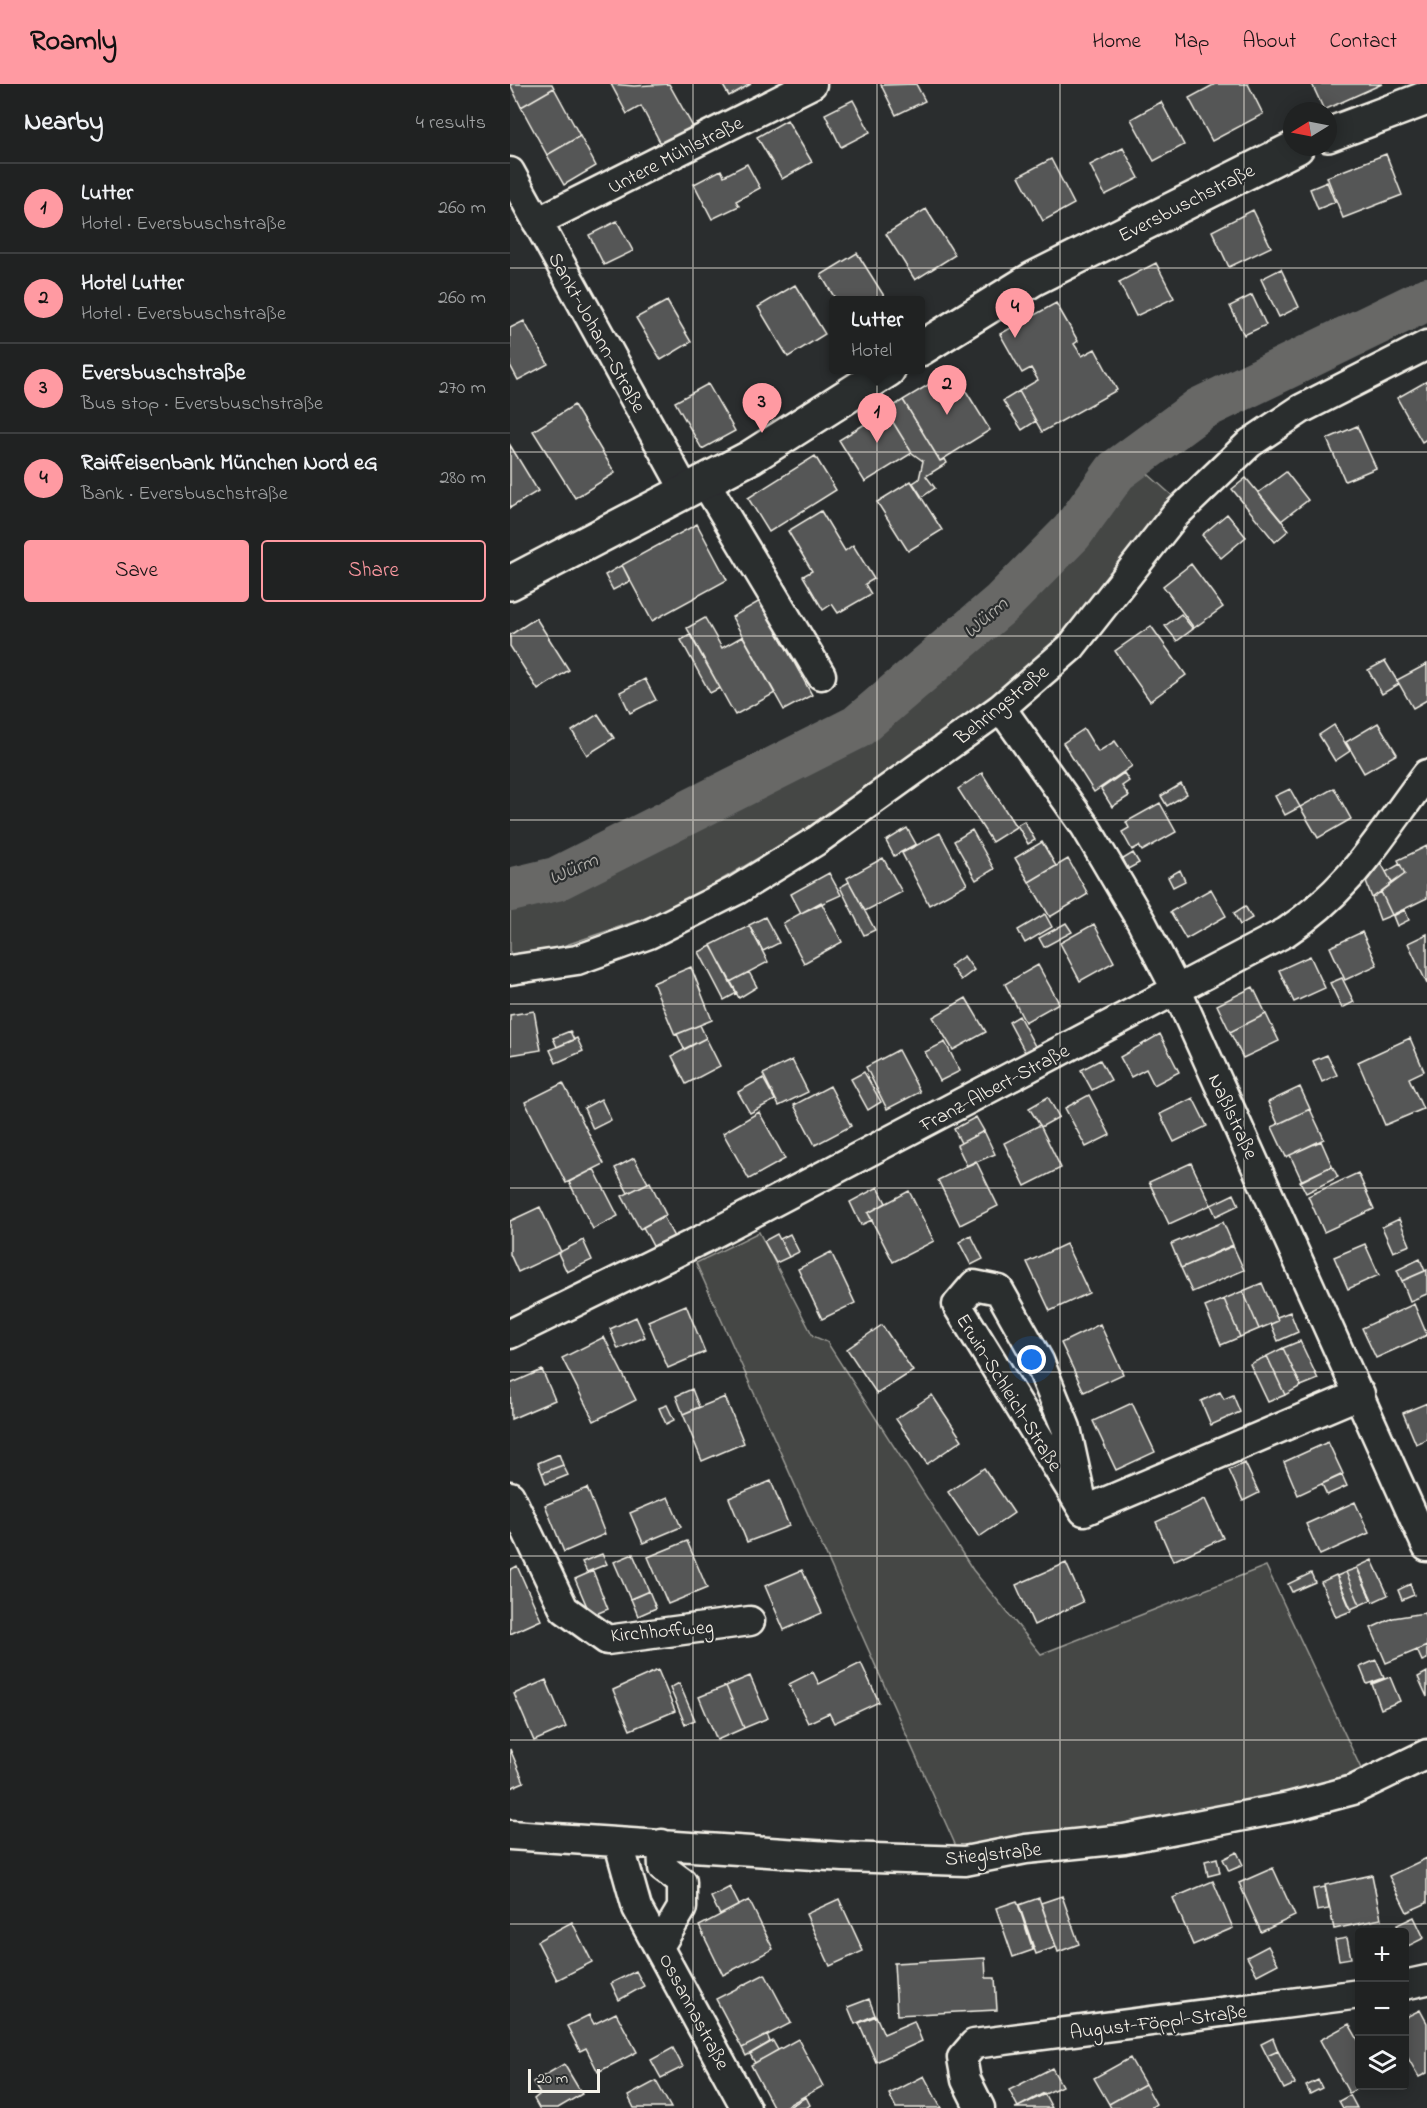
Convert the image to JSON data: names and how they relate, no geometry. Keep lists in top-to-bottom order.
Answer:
{
  "streets": {
    "main road": ["Eversbuschstraße"],
    "street": [
      "Untere Mühlstraße",
      "Sankt-Johann-Straße",
      "Behringstraße",
      "Franz-Albert-Straße",
      "Naßlstraße",
      "Erwin-Schleich-Straße",
      "Kirchhoffweg",
      "Stieglstraße",
      "Ossannastraße",
      "August-Föppl-Straße"
    ]
  },
  "crossings": [
    ["Untere Mühlstraße", "Sankt-Johann-Straße"],
    ["Behringstraße", "Naßlstraße"],
    ["Franz-Albert-Straße", "Naßlstraße"],
    ["Stieglstraße", "Ossannastraße"]
  ],
  "water": ["Würm"],
  "scale_bar": "20 m",
  "north": "left",
  "page": {
    "header": "Roamly",
    "nav": [
      "Home",
      "Map",
      "About",
      "Contact"
    ],
    "heading": ["Nearby", "4 results"],
    "list": [
      {
        "mark": "1",
        "name": "Lutter",
        "note": "Hotel · Eversbuschstraße",
        "value": "260 m"
      },
      {
        "mark": "2",
        "name": "Hotel Lutter",
        "note": "Hotel · Eversbuschstraße",
        "value": "260 m"
      },
      {
        "mark": "3",
        "name": "Eversbuschstraße",
        "note": "Bus stop · Eversbuschstraße",
        "value": "270 m"
      },
      {
        "mark": "4",
        "name": "Raiffeisenbank München Nord eG",
        "note": "Bank · Eversbuschstraße",
        "value": "280 m"
      }
    ],
    "pins": [
      "4",
      "2",
      "3",
      "1"
    ],
    "popup": ["Lutter", "Hotel"],
    "buttons": ["Save", "Share"],
    "map_buttons": ["+", "−"],
    "scale": "20 m"
  }
}
